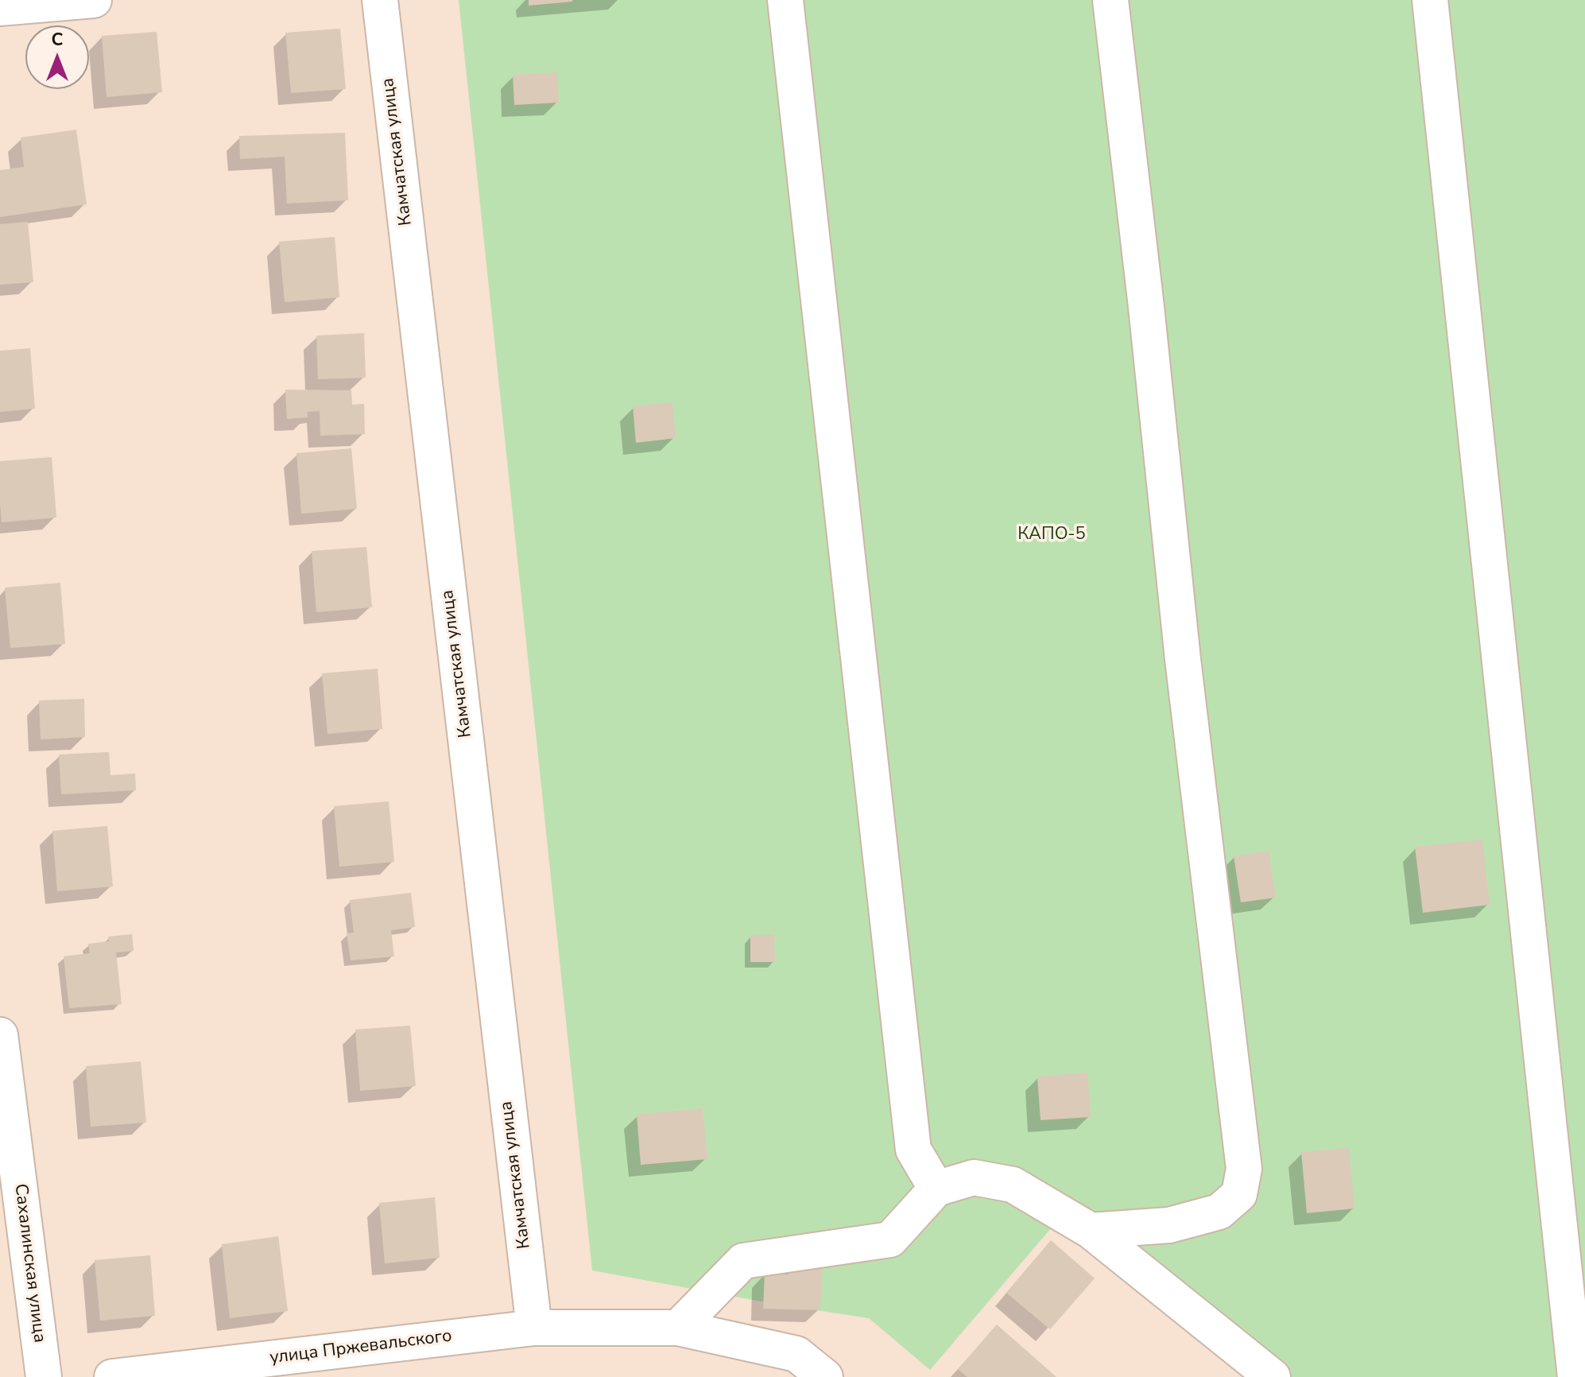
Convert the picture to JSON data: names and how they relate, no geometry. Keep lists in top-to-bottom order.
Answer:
{
  "streets": {
    "main road": ["Камчатская улица", "Сахалинская улица", "улица Пржевальского"]
  },
  "crossings": [
    ["Камчатская улица", "улица Пржевальского"]
  ],
  "parks": ["КАПО-5"],
  "north": "top"
}
